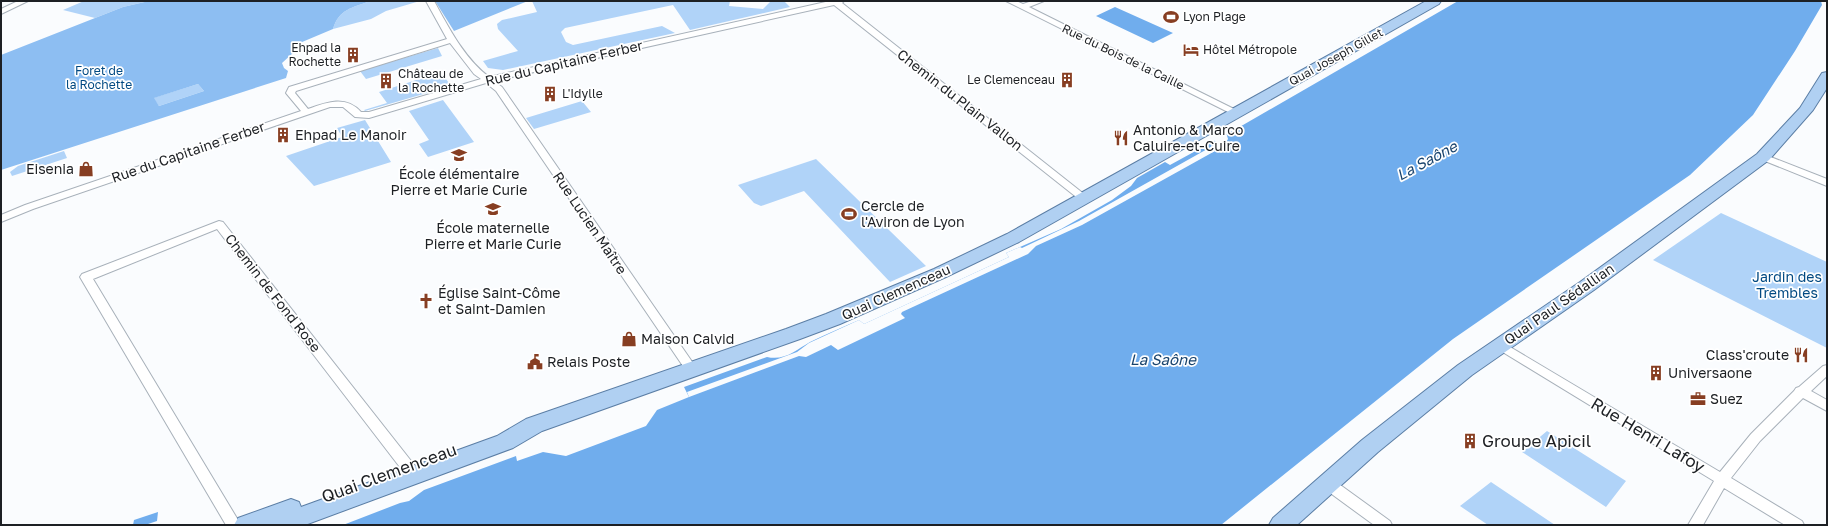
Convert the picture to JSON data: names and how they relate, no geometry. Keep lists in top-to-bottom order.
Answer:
{
  "streets": {
    "main road": ["Quai Joseph Gillet", "Quai Clemenceau", "Quai Paul Sédallian"],
    "street": [
      "Rue du Bois de la Caille",
      "Rue du Capitaine Ferber",
      "Chemin du Plain Vallon",
      "Rue Lucien Maître",
      "Chemin de Fond Rose",
      "Rue Henri Lafoy"
    ]
  },
  "crossings": [
    ["Rue du Bois de la Caille", "Quai Joseph Gillet"],
    ["Rue du Bois de la Caille", "Quai Clemenceau"],
    ["Quai Joseph Gillet", "Quai Clemenceau"],
    ["Rue du Capitaine Ferber", "Chemin du Plain Vallon"],
    ["Rue du Capitaine Ferber", "Rue Lucien Maître"],
    ["Chemin du Plain Vallon", "Quai Clemenceau"],
    ["Rue Lucien Maître", "Quai Clemenceau"],
    ["Quai Clemenceau", "Chemin de Fond Rose"],
    ["Quai Paul Sédallian", "Rue Henri Lafoy"]
  ],
  "water": ["La Saône"],
  "parks": ["Foret de la Rochette", "Jardin des Trembles"],
  "places": {
    "sports": ["Lyon Plage", "Cercle de l'Aviron de Lyon"],
    "hotel": ["Hôtel Métropole"],
    "building": [
      "Ehpad la Rochette",
      "Le Clemenceau",
      "Château de la Rochette",
      "L'Idylle",
      "Ehpad Le Manoir",
      "Universaone",
      "Groupe Apicil"
    ],
    "restaurant": ["Antonio & Marco Caluire-et-Cuire", "Class'croute"],
    "school or university": ["École élémentaire Pierre et Marie Curie", "École maternelle Pierre et Marie Curie"],
    "shop": ["Eisenia", "Maison Calvid"],
    "church": ["Église Saint-Côme et Saint-Damien"],
    "public building": ["Relais Poste"],
    "office": ["Suez"]
  }
}
